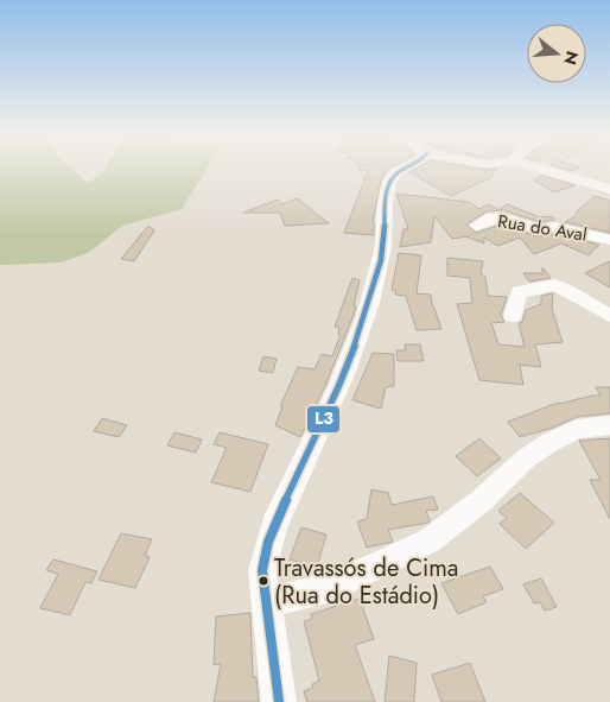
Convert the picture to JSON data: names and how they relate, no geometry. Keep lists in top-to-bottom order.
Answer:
{
  "streets": {
    "street": ["Rua do Aval"]
  },
  "places": ["Travassós de Cima (Rua do Estádio)"],
  "lines": ["transit line L3"],
  "north": "right"
}
